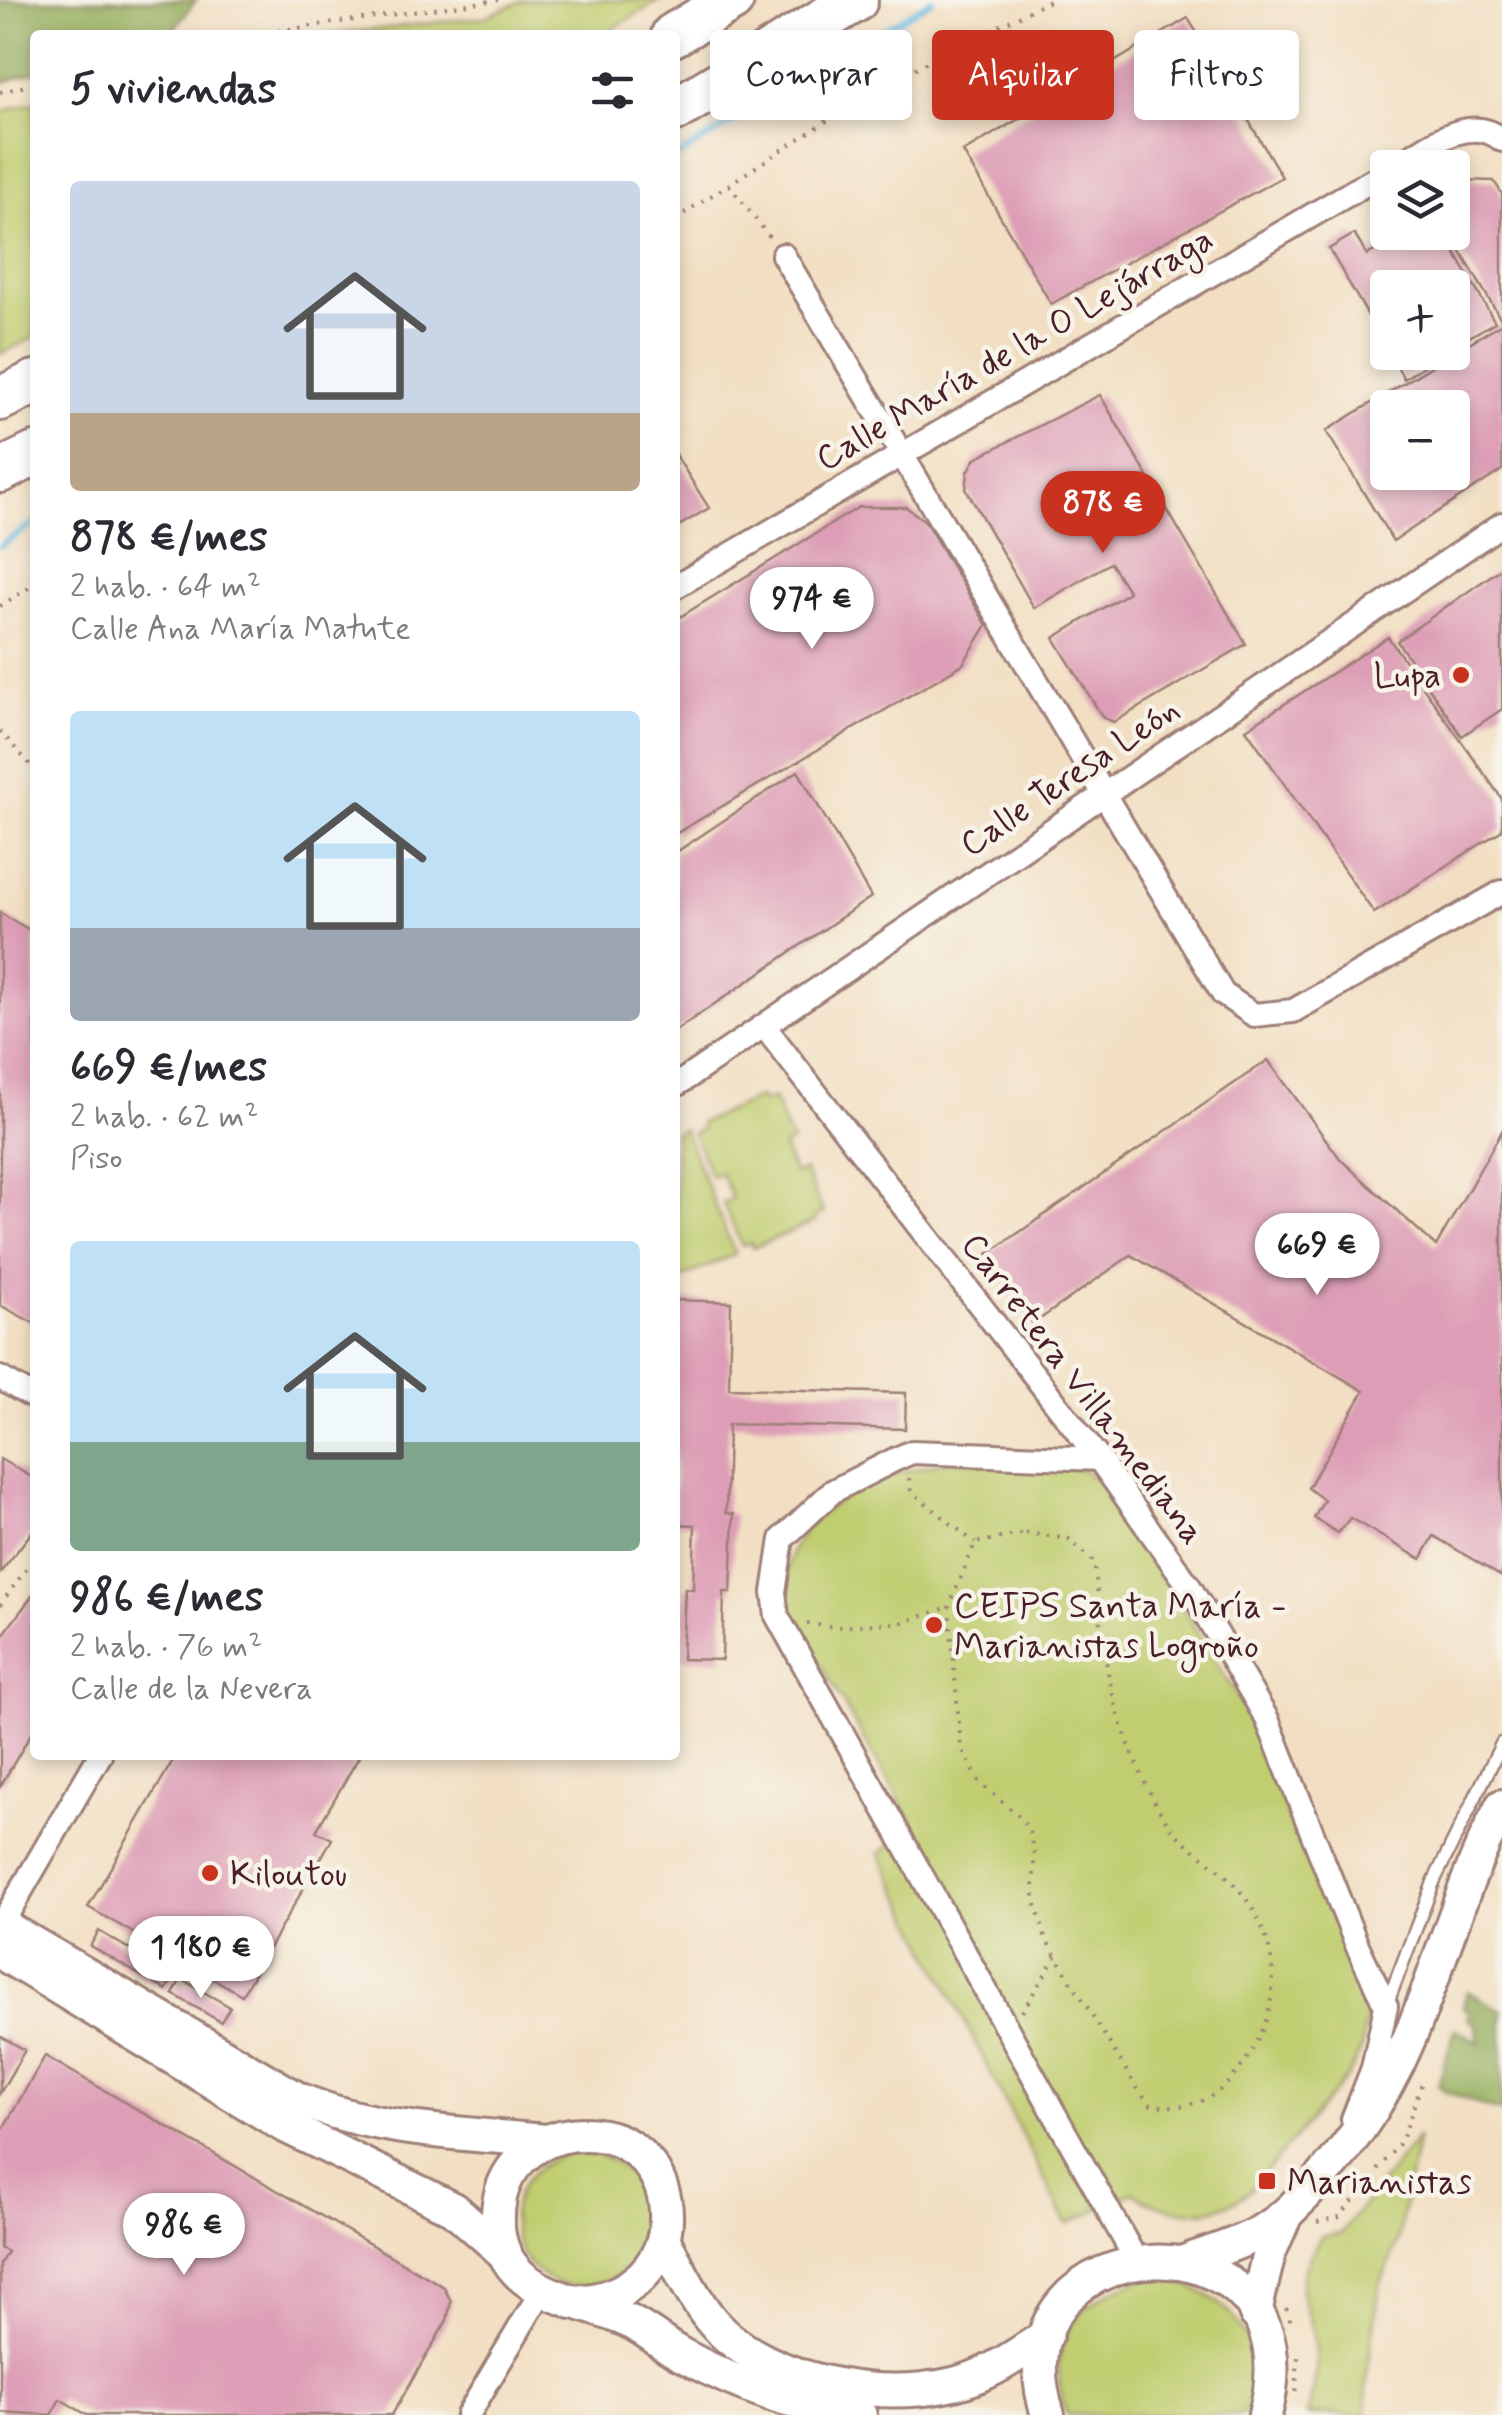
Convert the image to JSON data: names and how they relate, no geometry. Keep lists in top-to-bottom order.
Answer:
{
  "streets": {
    "street": ["Calle María de la O Lejárraga", "Calle Teresa León", "Carretera Villamediana"]
  },
  "crossings": [
    ["Calle Teresa León", "Carretera Villamediana"]
  ],
  "places": {
    "other": ["Lupa", "CEIPS Santa María - Marianistas Logroño", "Kiloutou"],
    "transit": ["Marianistas"]
  },
  "page": {
    "chip": ["Comprar", "Alquilar", "Filtros"],
    "heading": "5 viviendas",
    "map_buttons": ["+", "−"],
    "list": [
      {
        "name": "878 €/mes",
        "note": "2 hab. · 64 m² · Calle Ana María Matute"
      },
      {
        "name": "669 €/mes",
        "note": "2 hab. · 62 m² · Piso"
      },
      {
        "name": "986 €/mes",
        "note": "2 hab. · 76 m² · Calle de la Nevera"
      }
    ],
    "price": [
      "878 €",
      "974 €",
      "669 €",
      "1 180 €",
      "986 €"
    ]
  }
}
